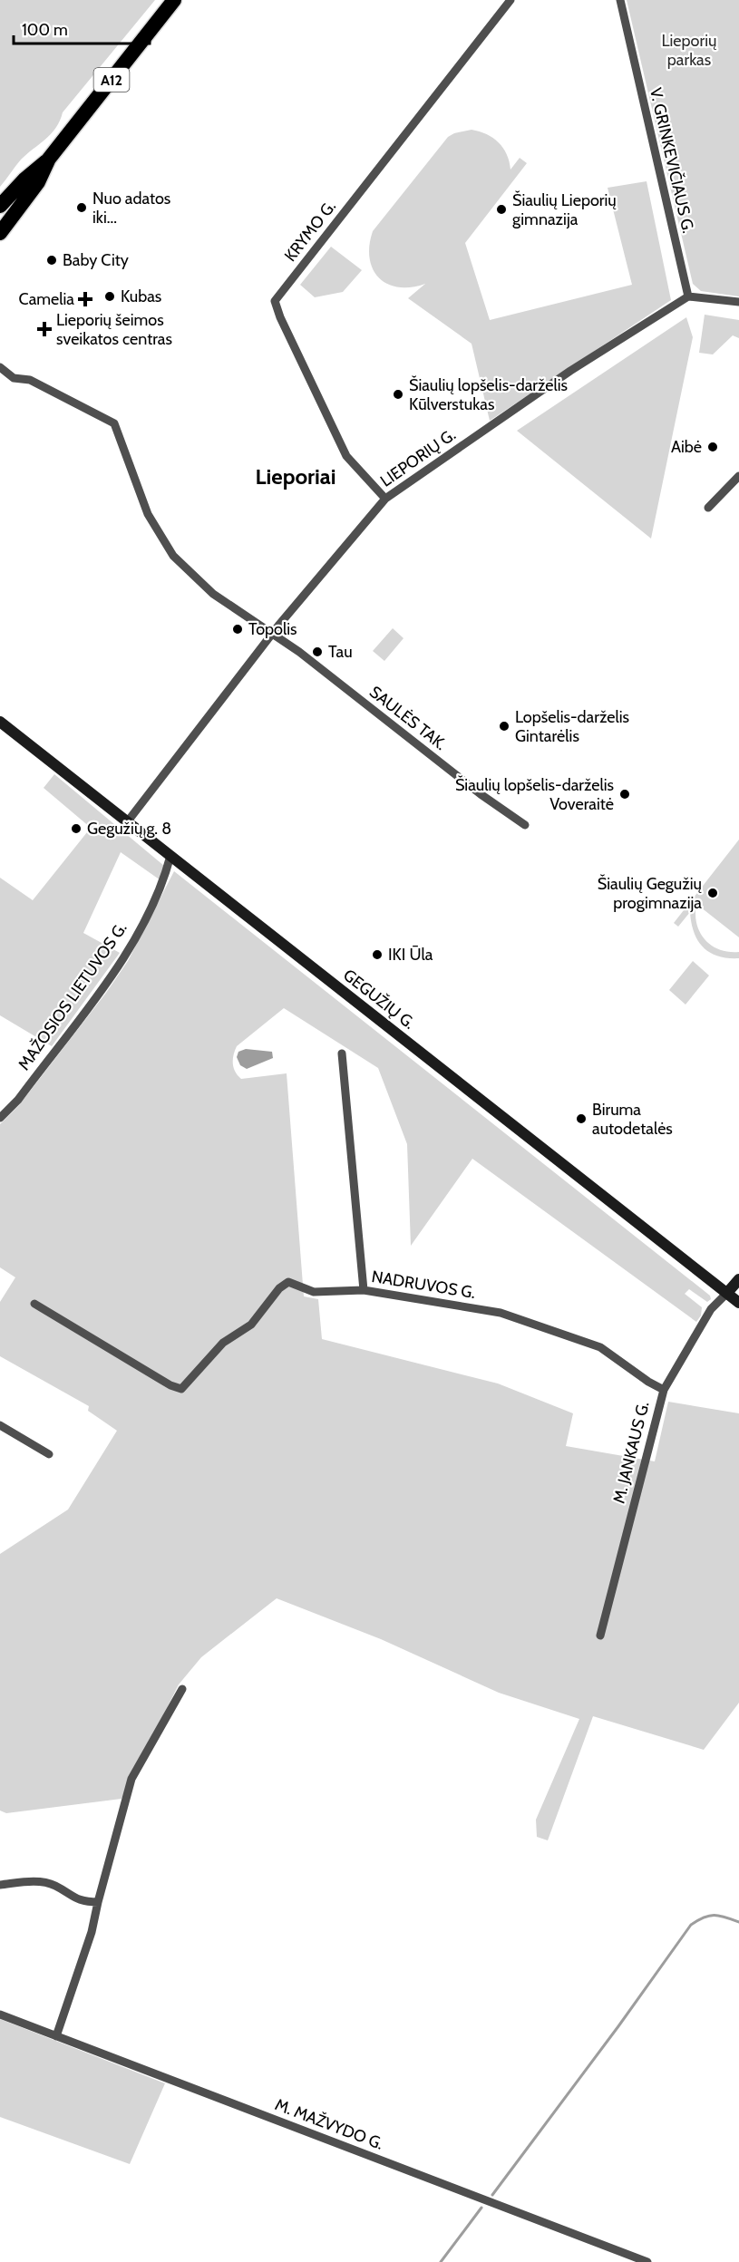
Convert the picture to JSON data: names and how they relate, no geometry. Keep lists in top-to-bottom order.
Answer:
{
  "streets": {
    "highway": ["A12"],
    "main road": ["GEGUŽIŲ G."],
    "street": [
      "V. GRINKEVIČIAUS G.",
      "KRYMO G.",
      "LIEPORIŲ G.",
      "SAULĖS TAK.",
      "MAŽOSIOS LIETUVOS G.",
      "NADRUVOS G.",
      "M. JANKAUS G.",
      "M. MAŽVYDO G."
    ]
  },
  "crossings": [
    ["V. GRINKEVIČIAUS G.", "LIEPORIŲ G."],
    ["KRYMO G.", "LIEPORIŲ G."],
    ["LIEPORIŲ G.", "SAULĖS TAK."],
    ["LIEPORIŲ G.", "GEGUŽIŲ G."],
    ["MAŽOSIOS LIETUVOS G.", "GEGUŽIŲ G."],
    ["GEGUŽIŲ G.", "M. JANKAUS G."],
    ["NADRUVOS G.", "M. JANKAUS G."]
  ],
  "districts": ["Lieporiai"],
  "parks": ["Lieporių parkas"],
  "places": {
    "other": [
      "Nuo adatos iki...",
      "Šiaulių Lieporių gimnazija",
      "Baby City",
      "Kubas",
      "Šiaulių lopšelis-darželis Kūlverstukas",
      "Aibė",
      "Topolis",
      "Tau",
      "Lopšelis-darželis Gintarėlis",
      "Šiaulių lopšelis-darželis Voveraitė",
      "Gegužių g. 8",
      "Šiaulių Gegužių progimnazija",
      "IKI Ūla",
      "Biruma autodetalės"
    ],
    "health": ["Camelia", "Lieporių šeimos sveikatos centras"]
  },
  "scale_bar": "100 m"
}
